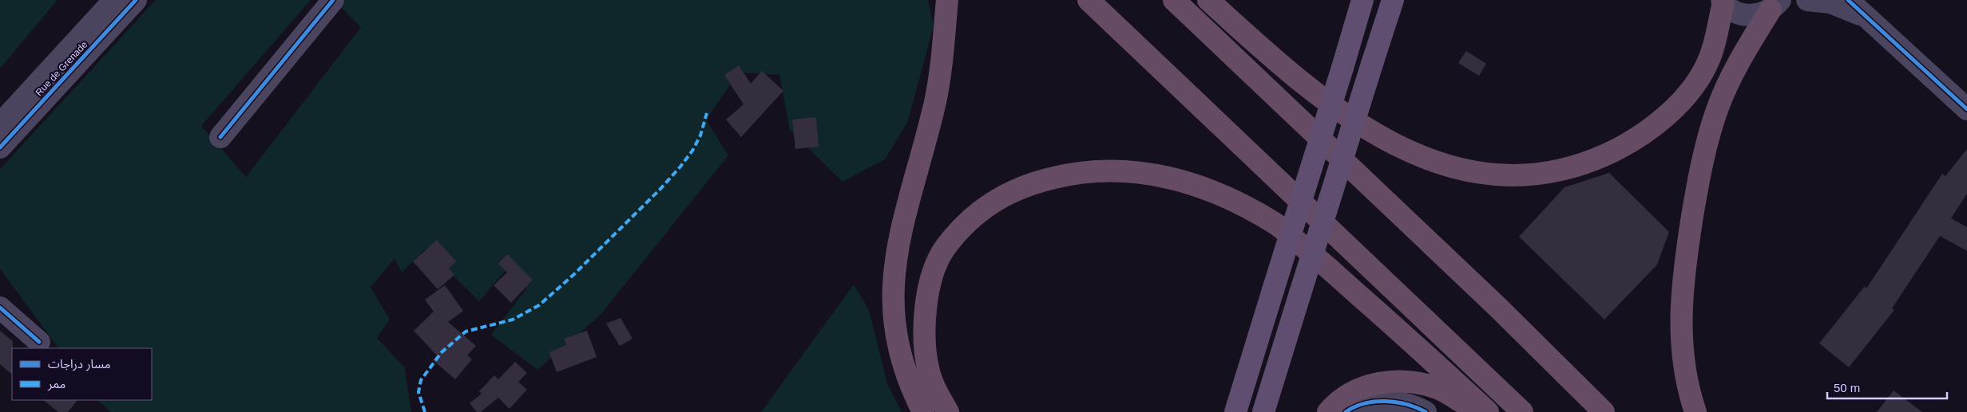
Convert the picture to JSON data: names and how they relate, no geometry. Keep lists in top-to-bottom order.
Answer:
{
  "streets": {
    "street": ["Rue de Grenade"]
  },
  "legend": ["مسار دراجات", "ممر"],
  "scale_bar": "50 m"
}
